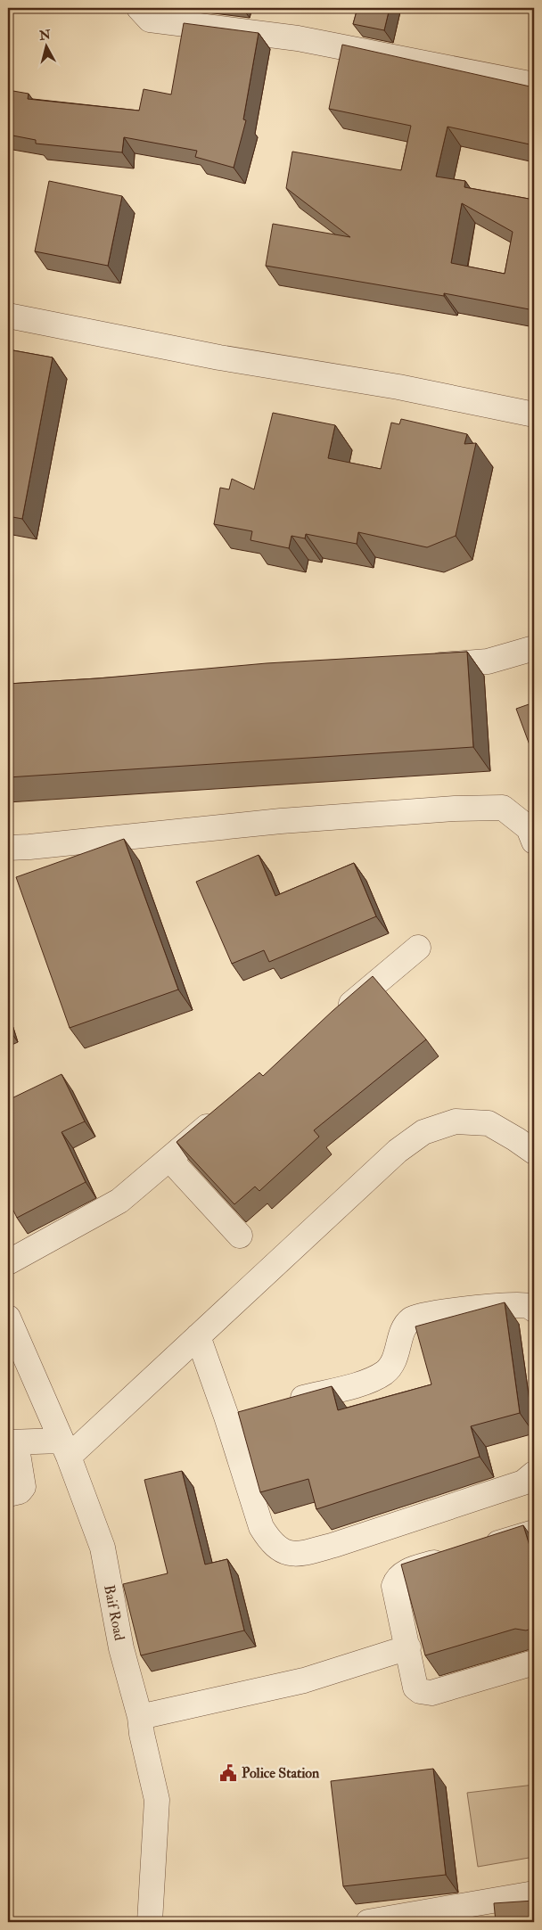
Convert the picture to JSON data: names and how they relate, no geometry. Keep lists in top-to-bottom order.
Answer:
{
  "streets": {
    "street": ["Baif Road"]
  },
  "places": {
    "public building": ["Police Station"]
  },
  "north": "top"
}
